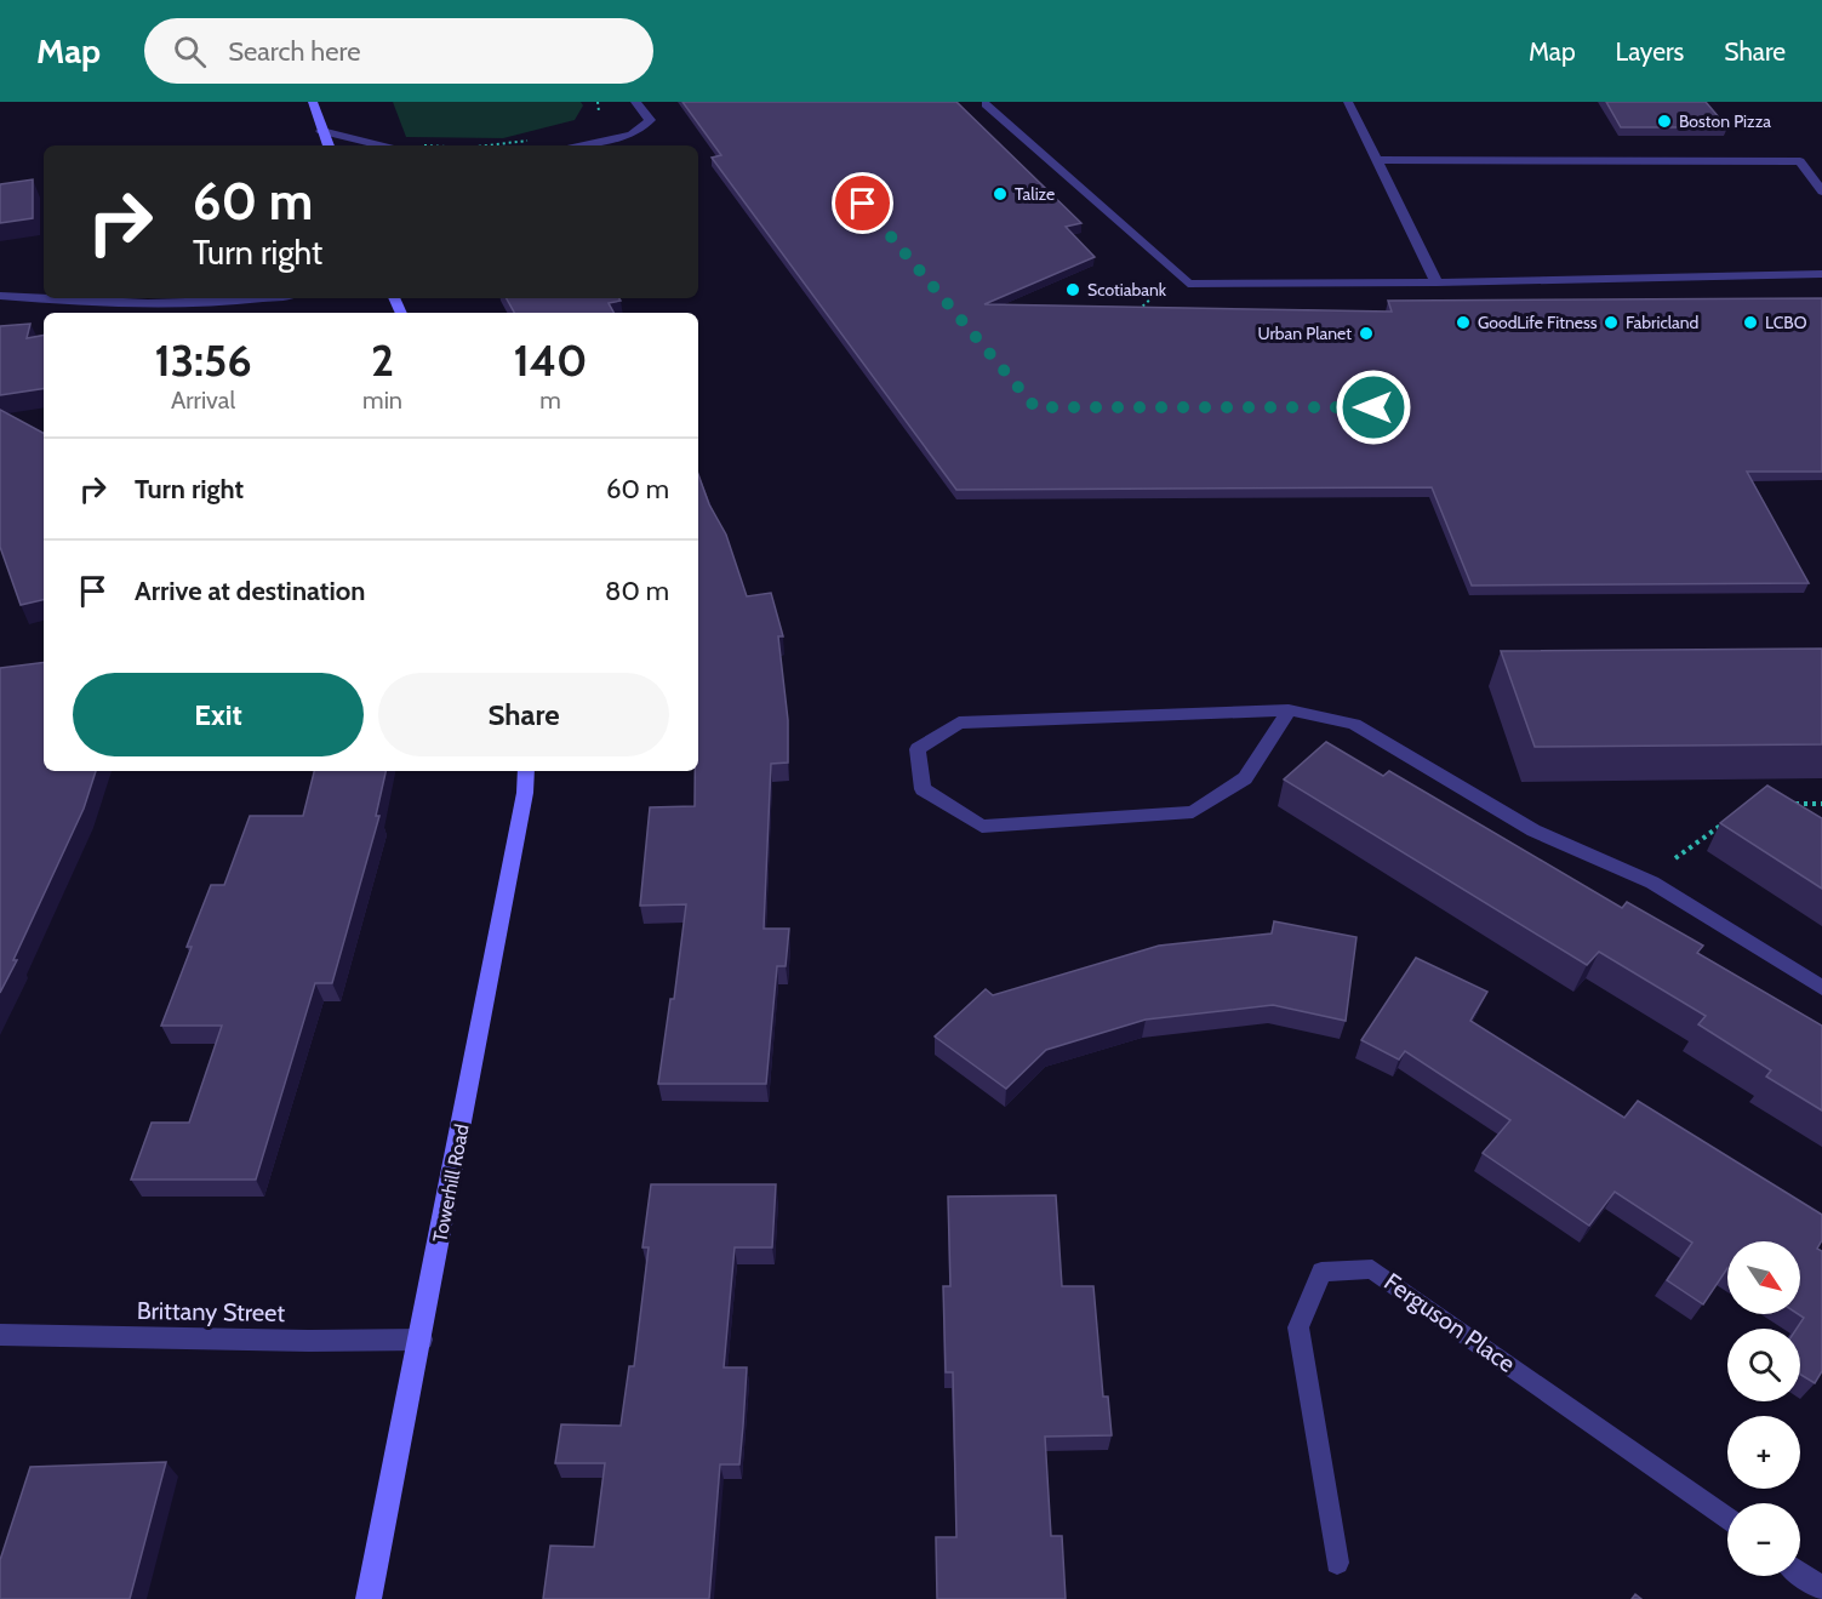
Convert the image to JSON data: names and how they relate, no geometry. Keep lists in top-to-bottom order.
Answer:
{
  "streets": {
    "street": ["Towerhill Road", "Brittany Street", "Ferguson Place"]
  },
  "crossings": [
    ["Towerhill Road", "Brittany Street"]
  ],
  "places": [
    "Boston Pizza",
    "Talize",
    "Scotiabank",
    "GoodLife Fitness",
    "Fabricland",
    "LCBO",
    "Urban Planet"
  ],
  "north": "bottom right",
  "page": {
    "header": "Map",
    "search": "Search here",
    "nav": ["Map", "Layers", "Share"],
    "turn": ["60 m", "Turn right"],
    "eta": [
      "13:56",
      "Arrival",
      "2",
      "min",
      "140",
      "m"
    ],
    "list": [
      {
        "name": "Turn right",
        "value": "60 m"
      },
      {
        "name": "Arrive at destination",
        "value": "80 m"
      }
    ],
    "buttons": ["Exit", "Share"],
    "map_buttons": ["+", "−"]
  }
}
